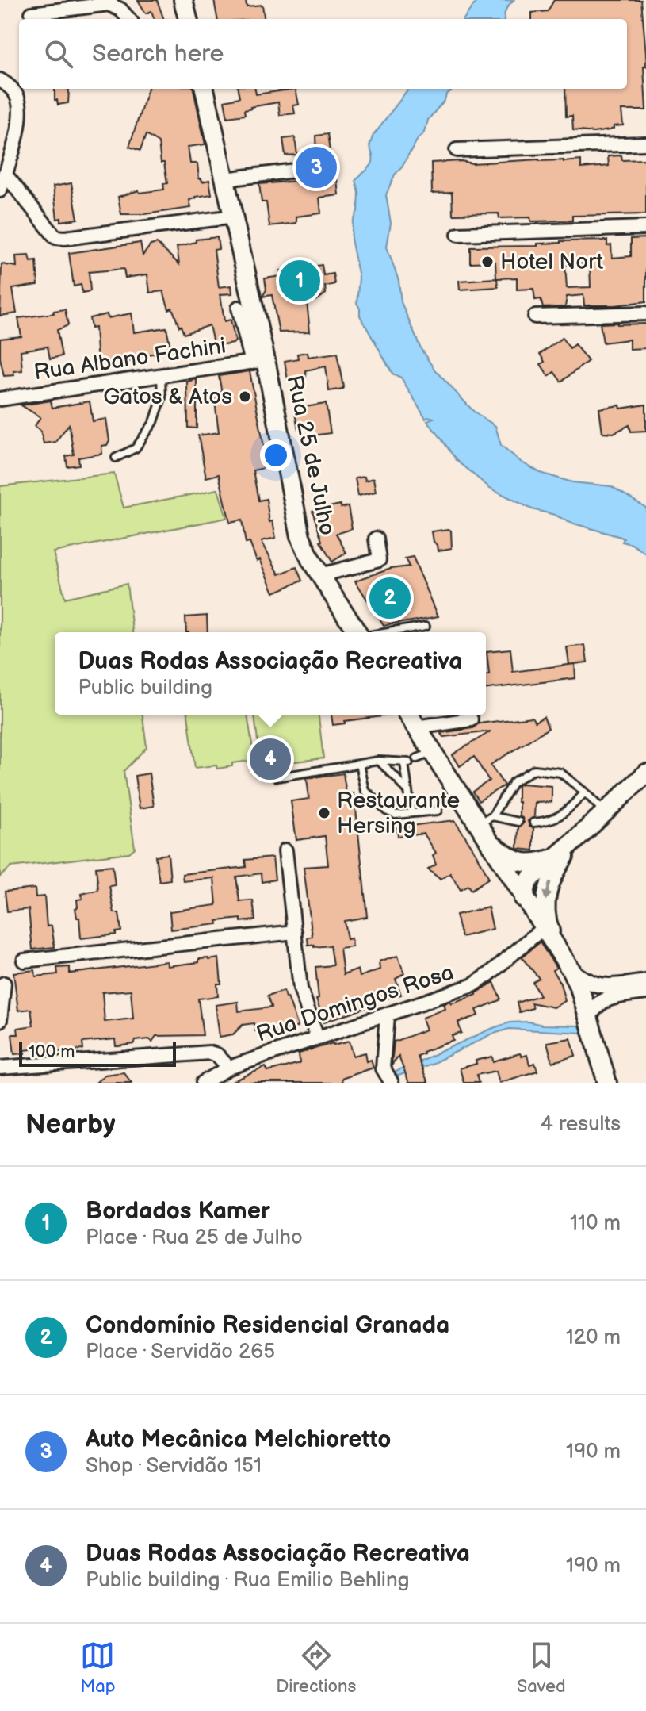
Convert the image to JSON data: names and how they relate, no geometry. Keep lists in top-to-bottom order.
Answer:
{
  "streets": {
    "main road": ["Rua 25 de Julho"],
    "street": ["Rua Albano Fachini", "Rua Domingos Rosa"]
  },
  "crossings": [
    ["Rua Albano Fachini", "Rua 25 de Julho"]
  ],
  "places": ["Hotel Nort", "Gatos & Atos", "Restaurante Hersing"],
  "scale_bar": "100 m",
  "page": {
    "search": "Search here",
    "pins": [
      "3",
      "1",
      "2",
      "4"
    ],
    "popup": ["Duas Rodas Associação Recreativa", "Public building"],
    "scale": "100 m",
    "heading": ["Nearby", "4 results"],
    "list": [
      {
        "mark": "1",
        "name": "Bordados Kamer",
        "note": "Place · Rua 25 de Julho",
        "value": "110 m"
      },
      {
        "mark": "2",
        "name": "Condomínio Residencial Granada",
        "note": "Place · Servidão 265",
        "value": "120 m"
      },
      {
        "mark": "3",
        "name": "Auto Mecânica Melchioretto",
        "note": "Shop · Servidão 151",
        "value": "190 m"
      },
      {
        "mark": "4",
        "name": "Duas Rodas Associação Recreativa",
        "note": "Public building · Rua Emilio Behling",
        "value": "190 m"
      }
    ],
    "nav": ["Map", "Directions", "Saved"]
  }
}
